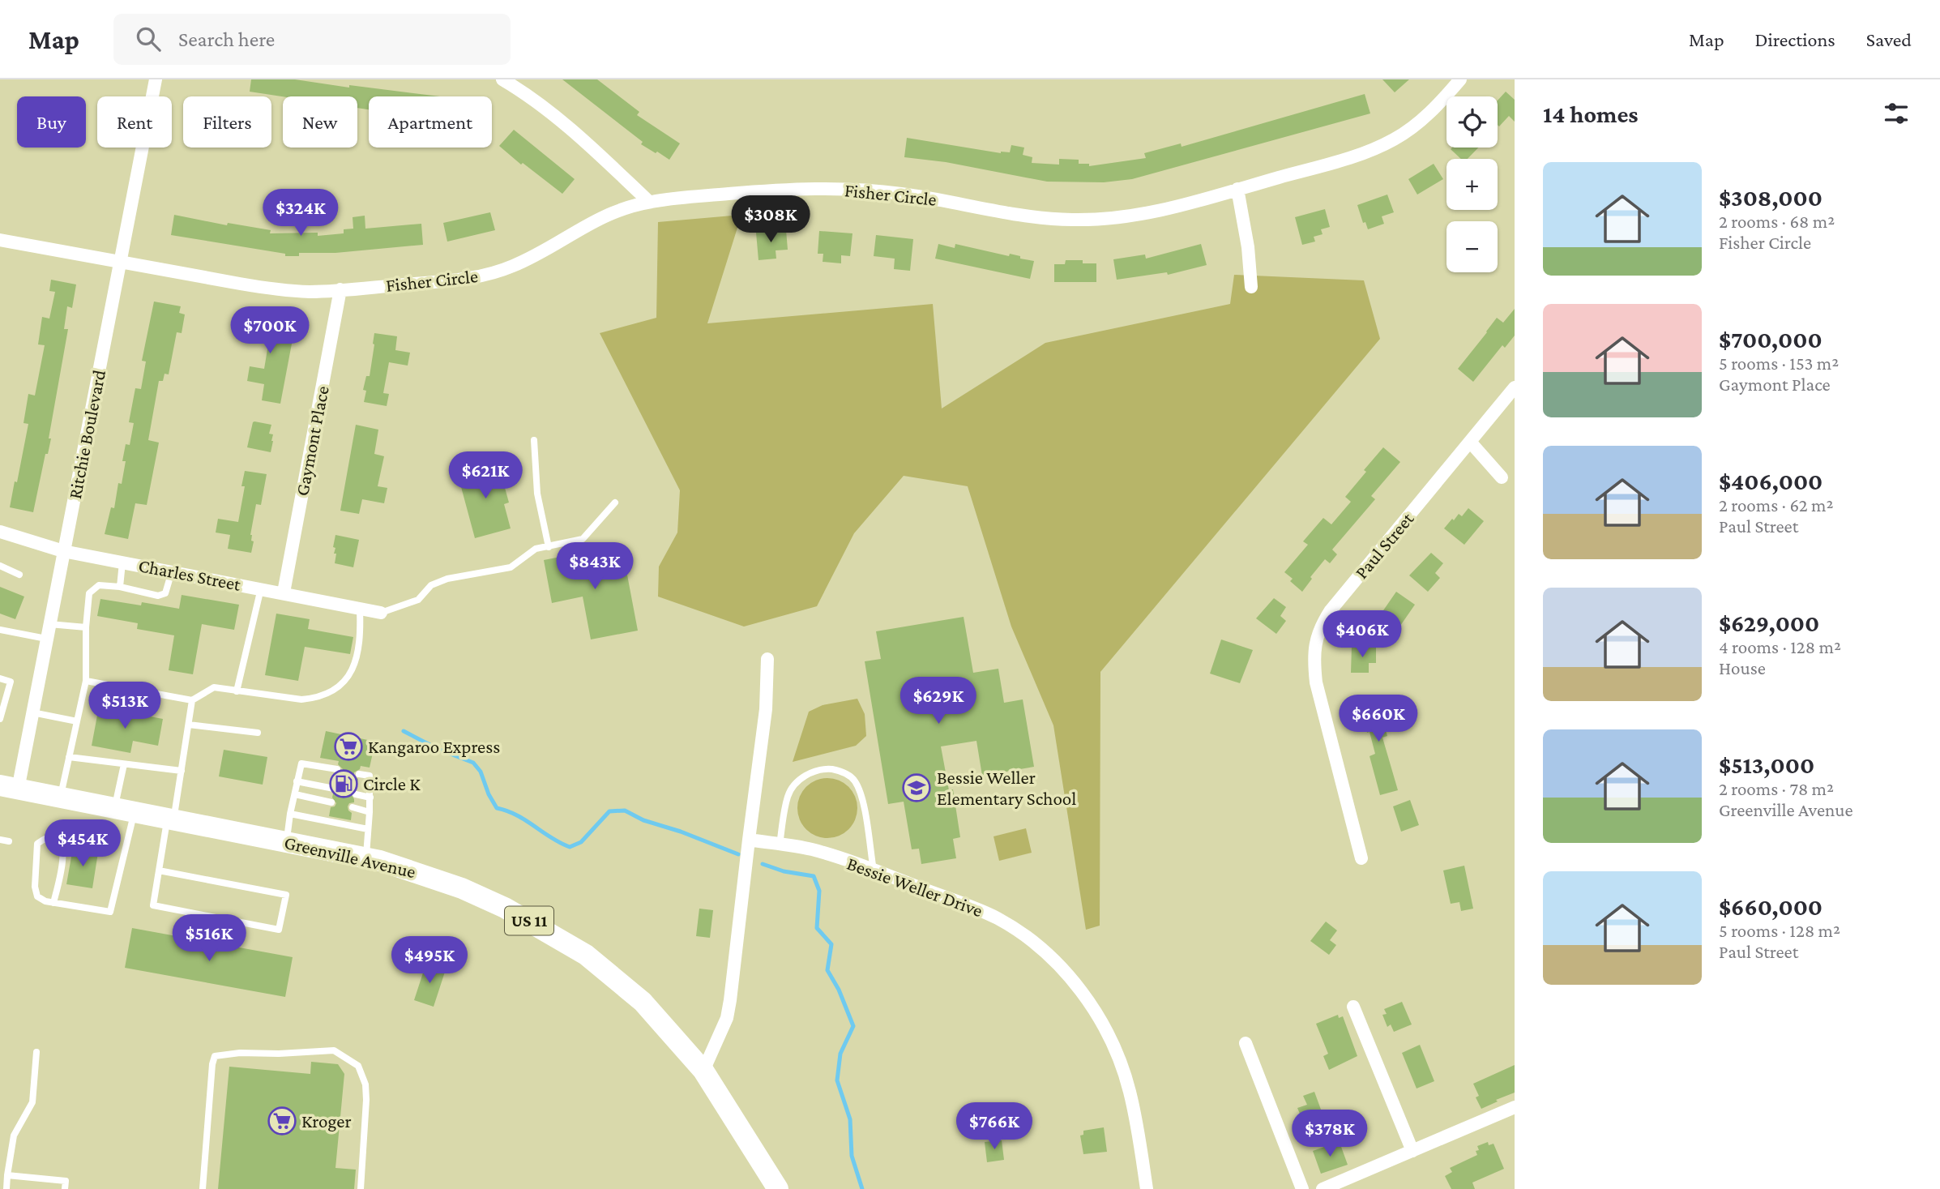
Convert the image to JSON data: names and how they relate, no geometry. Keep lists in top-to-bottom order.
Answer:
{
  "streets": {
    "main road": ["Greenville Avenue", "US 11"],
    "street": [
      "Fisher Circle",
      "Ritchie Boulevard",
      "Gaymont Place",
      "Paul Street",
      "Charles Street",
      "Bessie Weller Drive"
    ]
  },
  "crossings": [
    ["Fisher Circle", "Ritchie Boulevard"],
    ["Fisher Circle", "Gaymont Place"],
    ["Ritchie Boulevard", "Charles Street"],
    ["Ritchie Boulevard", "Greenville Avenue"],
    ["Gaymont Place", "Charles Street"]
  ],
  "places": {
    "supermarket": ["Kangaroo Express", "Kroger"],
    "fuel station": ["Circle K"],
    "school or university": ["Bessie Weller Elementary School"]
  },
  "page": {
    "header": "Map",
    "search": "Search here",
    "nav": ["Map", "Directions", "Saved"],
    "heading": "14 homes",
    "map_buttons": ["+", "−"],
    "chip": [
      "Buy",
      "Rent",
      "Filters",
      "New",
      "Apartment"
    ],
    "list": [
      {
        "name": "$308,000",
        "note": "2 rooms · 68 m² · Fisher Circle"
      },
      {
        "name": "$700,000",
        "note": "5 rooms · 153 m² · Gaymont Place"
      },
      {
        "name": "$406,000",
        "note": "2 rooms · 62 m² · Paul Street"
      },
      {
        "name": "$629,000",
        "note": "4 rooms · 128 m² · House"
      },
      {
        "name": "$513,000",
        "note": "2 rooms · 78 m² · Greenville Avenue"
      },
      {
        "name": "$660,000",
        "note": "5 rooms · 128 m² · Paul Street"
      }
    ],
    "price": [
      "$324K",
      "$308K",
      "$700K",
      "$621K",
      "$843K",
      "$406K",
      "$629K",
      "$513K",
      "$660K",
      "$454K",
      "$516K",
      "$495K",
      "$766K",
      "$378K"
    ]
  }
}
